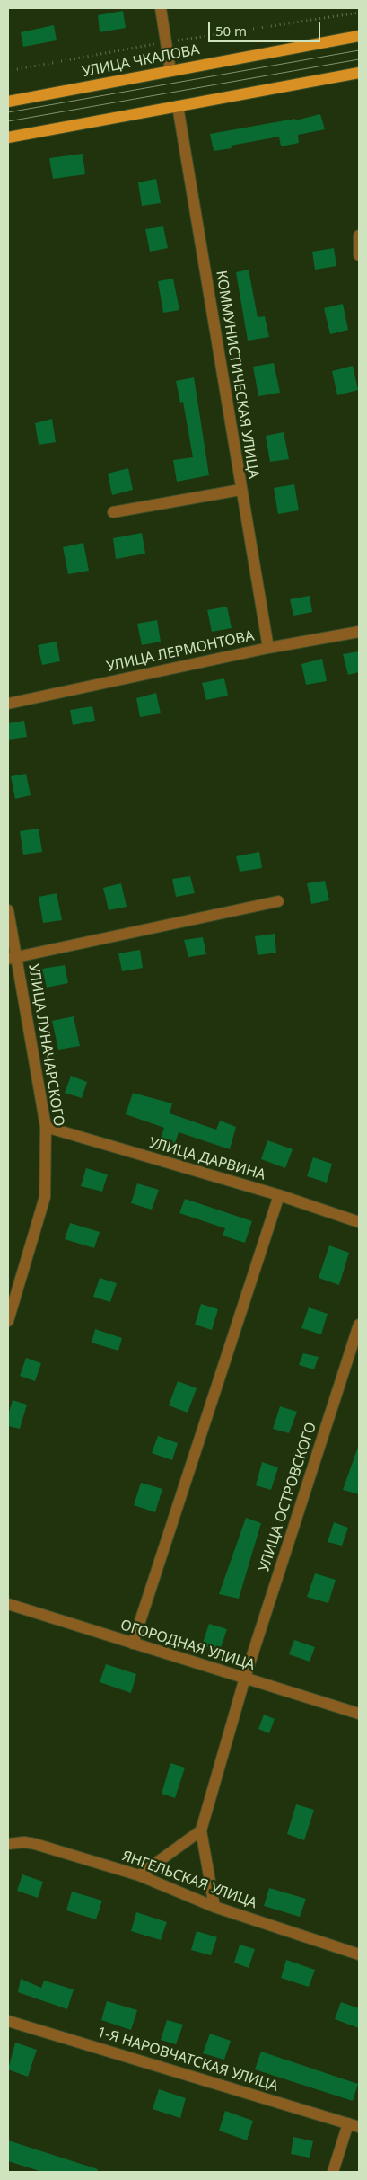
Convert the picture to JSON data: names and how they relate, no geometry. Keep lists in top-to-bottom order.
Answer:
{
  "streets": {
    "main road": ["УЛИЦА ЧКАЛОВА"],
    "street": [
      "КОММУНИСТИЧЕСКАЯ УЛИЦА",
      "УЛИЦА ЛЕРМОНТОВА",
      "УЛИЦА ЛУНАЧАРСКОГО",
      "УЛИЦА ДАРВИНА",
      "УЛИЦА ОСТРОВСКОГО",
      "ОГОРОДНАЯ УЛИЦА",
      "ЯНГЕЛЬСКАЯ УЛИЦА",
      "1-Я НАРОВЧАТСКАЯ УЛИЦА"
    ]
  },
  "crossings": [
    ["КОММУНИСТИЧЕСКАЯ УЛИЦА", "УЛИЦА ЛЕРМОНТОВА"],
    ["УЛИЦА ЛУНАЧАРСКОГО", "УЛИЦА ДАРВИНА"],
    ["УЛИЦА ОСТРОВСКОГО", "ОГОРОДНАЯ УЛИЦА"]
  ],
  "scale_bar": "50 m"
}
